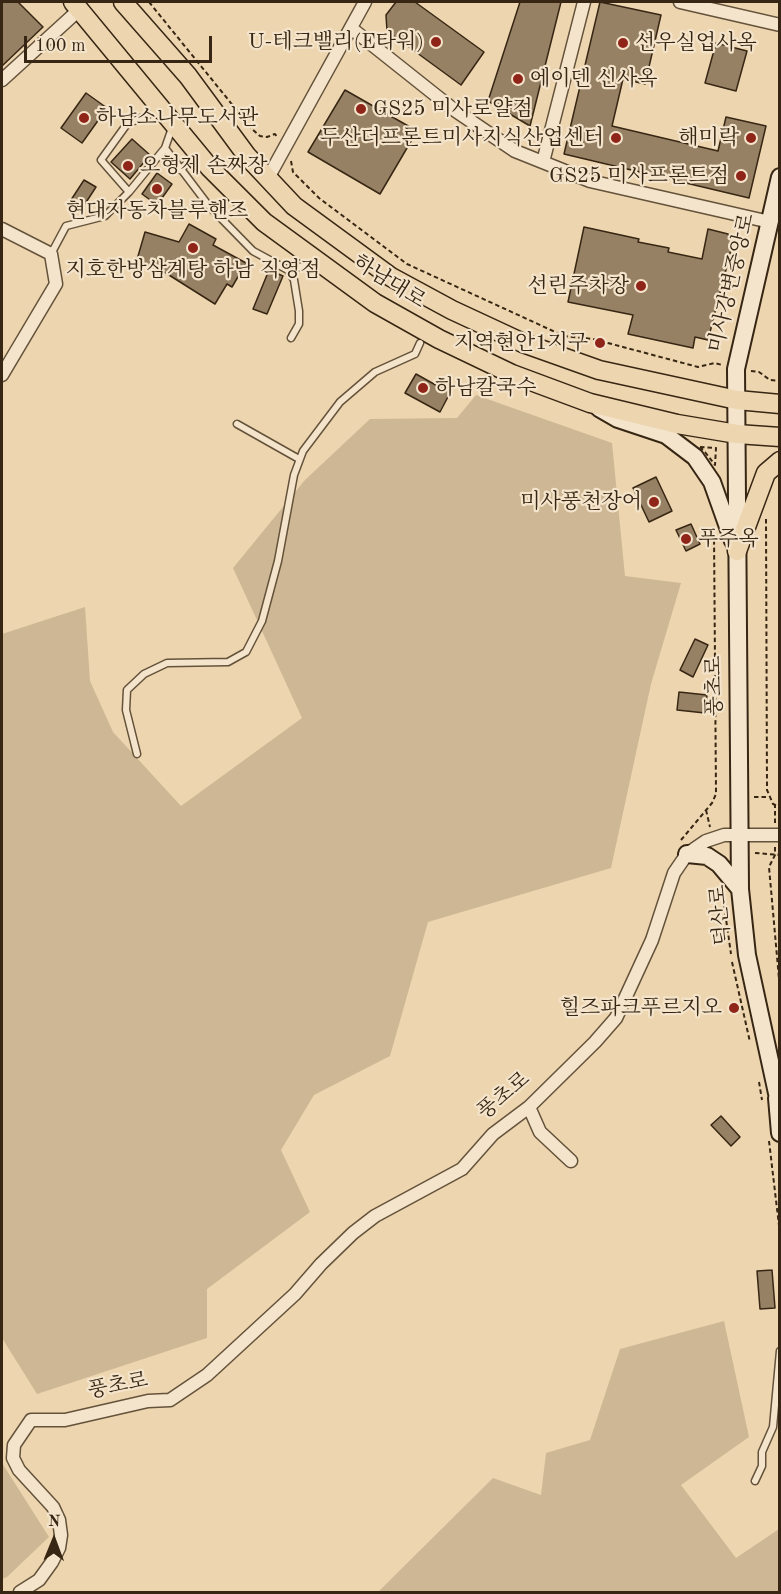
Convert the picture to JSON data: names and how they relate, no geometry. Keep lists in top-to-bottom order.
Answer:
{
  "streets": {
    "main road": [
      "하남대로",
      "미사강변중앙로",
      "풍초로",
      "덕산로"
    ]
  },
  "crossings": [
    ["하남대로", "미사강변중앙로"],
    ["하남대로", "풍초로"],
    ["미사강변중앙로", "풍초로"],
    ["풍초로", "덕산로"]
  ],
  "places": [
    "U-테크밸리(E타워)",
    "선우실업사옥",
    "에이덴 신사옥",
    "GS25 미사로얄점",
    "하남소나무도서관",
    "두산더프론트미사지식산업센터",
    "해미락",
    "오형제 손짜장",
    "GS25 미사프론트점",
    "현대자동차블루핸즈",
    "지호한방삼계탕 하남 직영점",
    "선린주차장",
    "지역현안1지구",
    "하남칼국수",
    "미사풍천장어",
    "푸주옥",
    "힐즈파크푸르지오"
  ],
  "scale_bar": "100 m",
  "north": "top"
}
